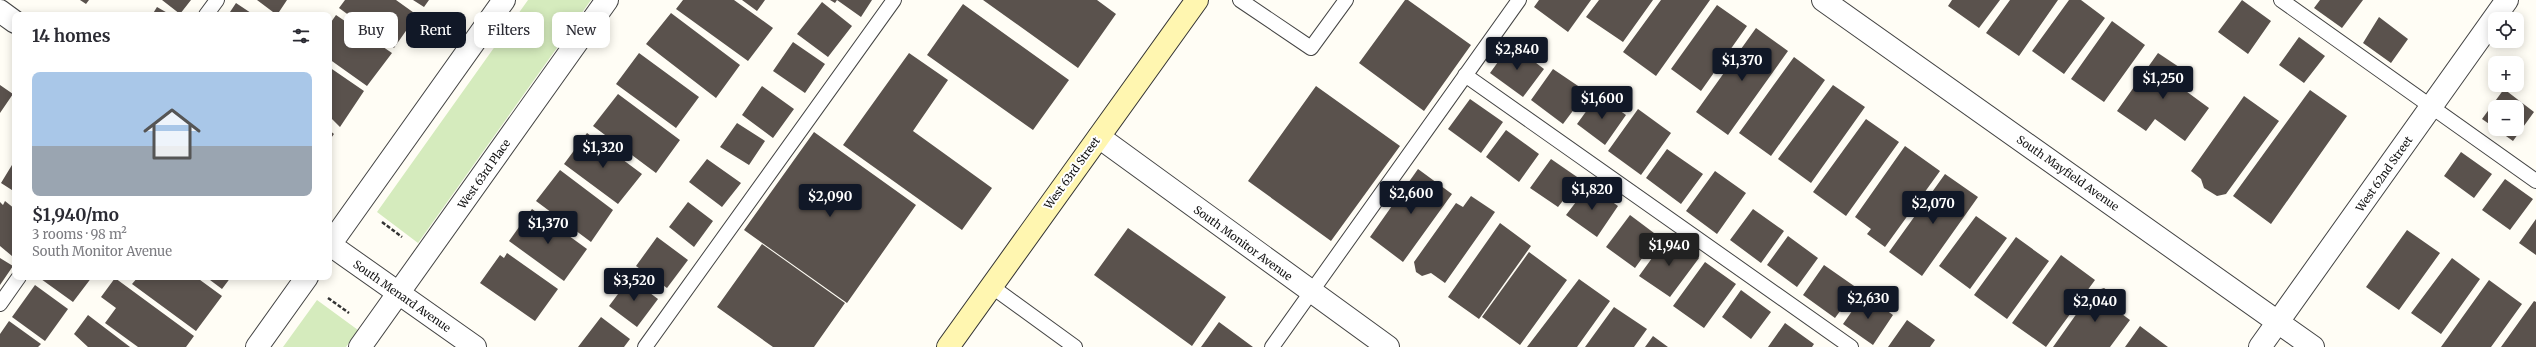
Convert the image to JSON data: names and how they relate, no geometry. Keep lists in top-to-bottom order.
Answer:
{
  "streets": {
    "main road": ["West 63rd Street"],
    "street": [
      "South Mayfield Avenue",
      "West 63rd Place",
      "West 62nd Street",
      "South Monitor Avenue",
      "South Menard Avenue"
    ]
  },
  "crossings": [
    ["West 63rd Street", "South Monitor Avenue"],
    ["South Mayfield Avenue", "West 62nd Street"],
    ["West 63rd Place", "South Menard Avenue"]
  ],
  "page": {
    "map_buttons": ["+", "−"],
    "chip": [
      "Buy",
      "Rent",
      "Filters",
      "New"
    ],
    "heading": "14 homes",
    "price": [
      "$2,840",
      "$1,370",
      "$1,250",
      "$1,600",
      "$1,320",
      "$1,820",
      "$2,600",
      "$2,090",
      "$2,070",
      "$1,370",
      "$1,940",
      "$3,520",
      "$2,630",
      "$2,040"
    ],
    "list": [
      {
        "name": "$1,940/mo",
        "note": "3 rooms · 98 m² · South Monitor Avenue"
      }
    ]
  }
}
